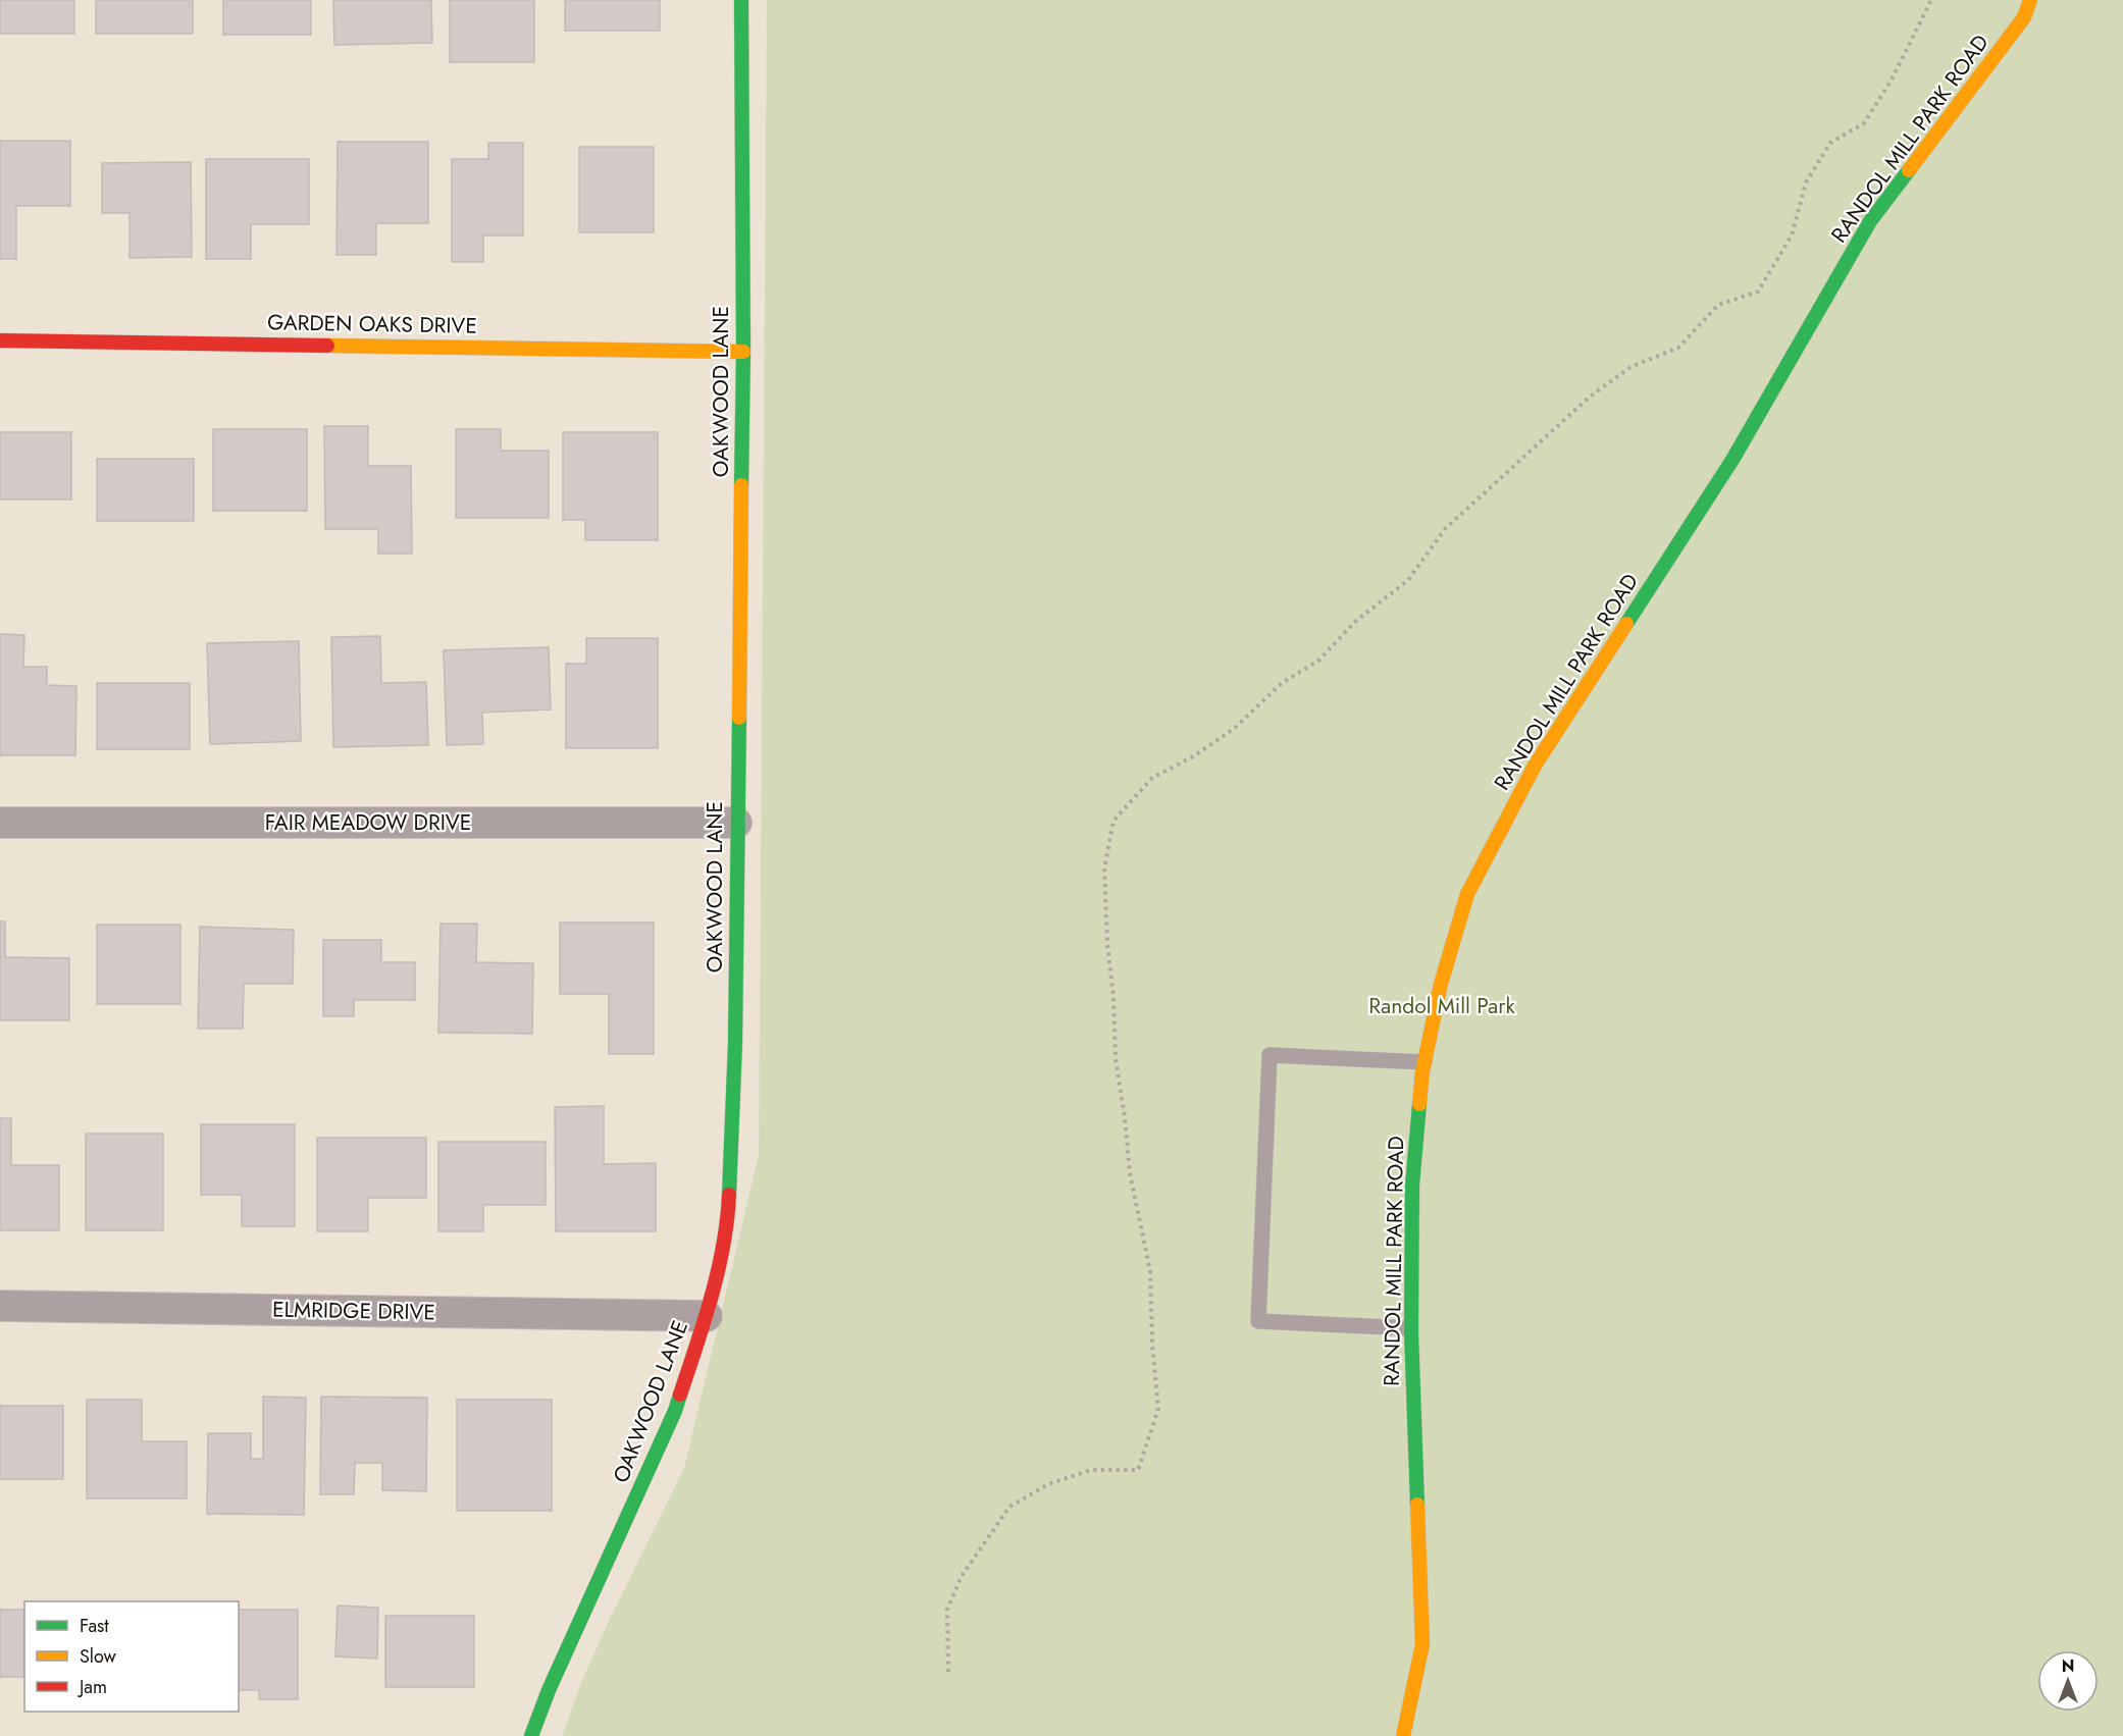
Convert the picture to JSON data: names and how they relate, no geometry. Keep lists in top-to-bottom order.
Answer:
{
  "streets": {
    "street": [
      "RANDOL MILL PARK ROAD",
      "GARDEN OAKS DRIVE",
      "OAKWOOD LANE",
      "FAIR MEADOW DRIVE",
      "ELMRIDGE DRIVE"
    ]
  },
  "crossings": [
    ["GARDEN OAKS DRIVE", "OAKWOOD LANE"],
    ["OAKWOOD LANE", "FAIR MEADOW DRIVE"],
    ["OAKWOOD LANE", "ELMRIDGE DRIVE"]
  ],
  "parks": ["Randol Mill Park"],
  "legend": ["Fast", "Slow", "Jam"],
  "north": "top"
}
